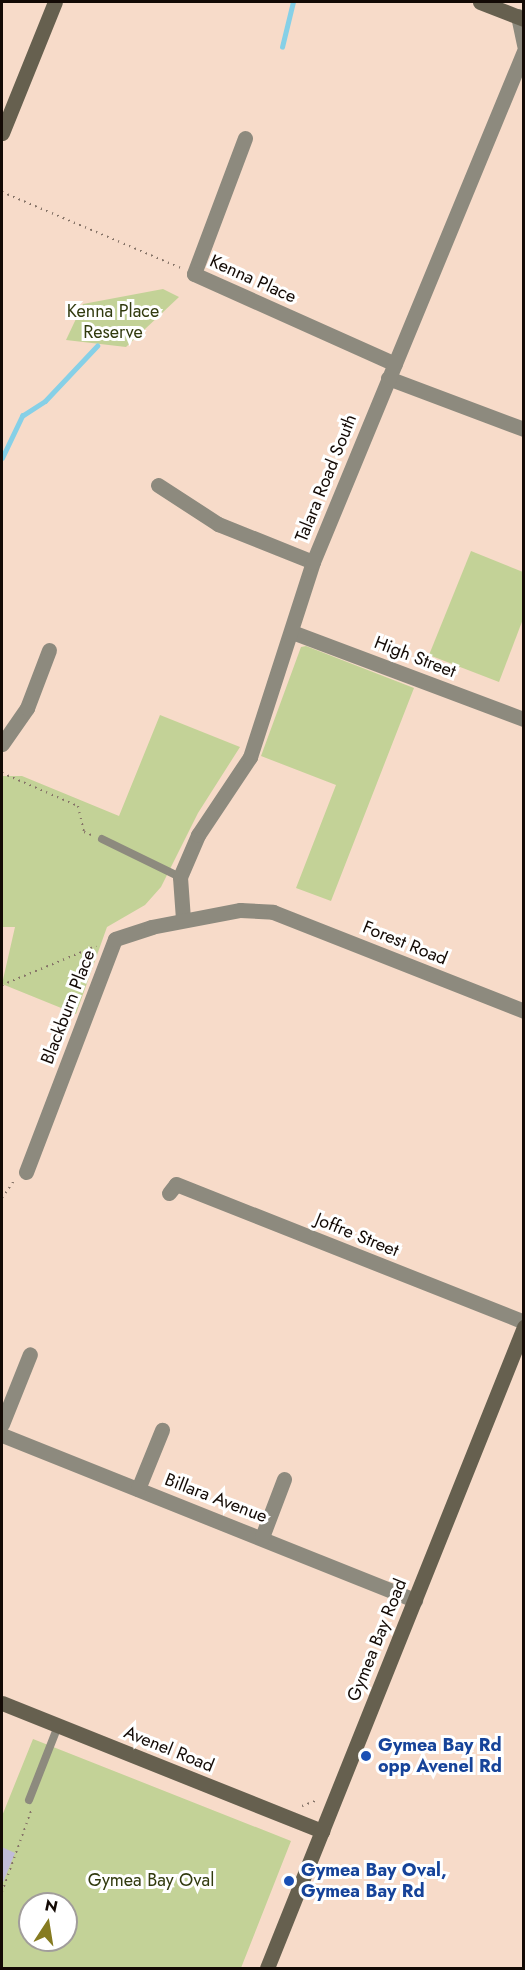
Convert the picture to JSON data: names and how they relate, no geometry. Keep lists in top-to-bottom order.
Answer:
{
  "streets": {
    "street": [
      "Kenna Place",
      "Talara Road South",
      "High Street",
      "Forest Road",
      "Blackburn Place",
      "Joffre Street",
      "Billara Avenue",
      "Gymea Bay Road",
      "Avenel Road"
    ]
  },
  "crossings": [
    ["Kenna Place", "Talara Road South"],
    ["Talara Road South", "High Street"],
    ["Talara Road South", "Blackburn Place"],
    ["Forest Road", "Blackburn Place"],
    ["Joffre Street", "Gymea Bay Road"],
    ["Billara Avenue", "Gymea Bay Road"],
    ["Gymea Bay Road", "Avenel Road"]
  ],
  "parks": ["Kenna Place Reserve", "Gymea Bay Oval"],
  "places": ["Gymea Bay Rd opp Avenel Rd", "Gymea Bay Oval, Gymea Bay Rd"],
  "north": "top"
}
